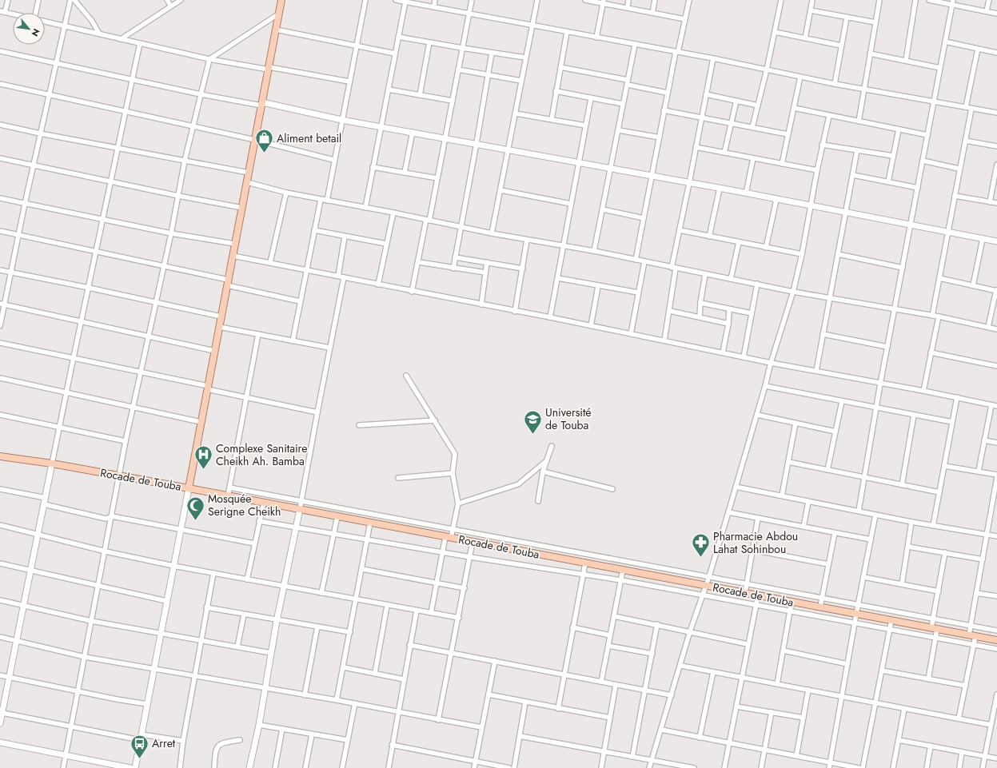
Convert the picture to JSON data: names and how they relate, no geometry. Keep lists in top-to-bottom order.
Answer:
{
  "streets": {
    "main road": ["Rocade de Touba"]
  },
  "places": {
    "shop": ["Aliment betail"],
    "school or university": ["Université de Touba"],
    "hospital": ["Complexe Sanitaire Cheikh Ah. Bamba"],
    "mosque": ["Mosquée Serigne Cheikh"],
    "pharmacy": ["Pharmacie Abdou Lahat Sohinbou"],
    "bus stop": ["Arret"]
  },
  "north": "bottom right"
}
